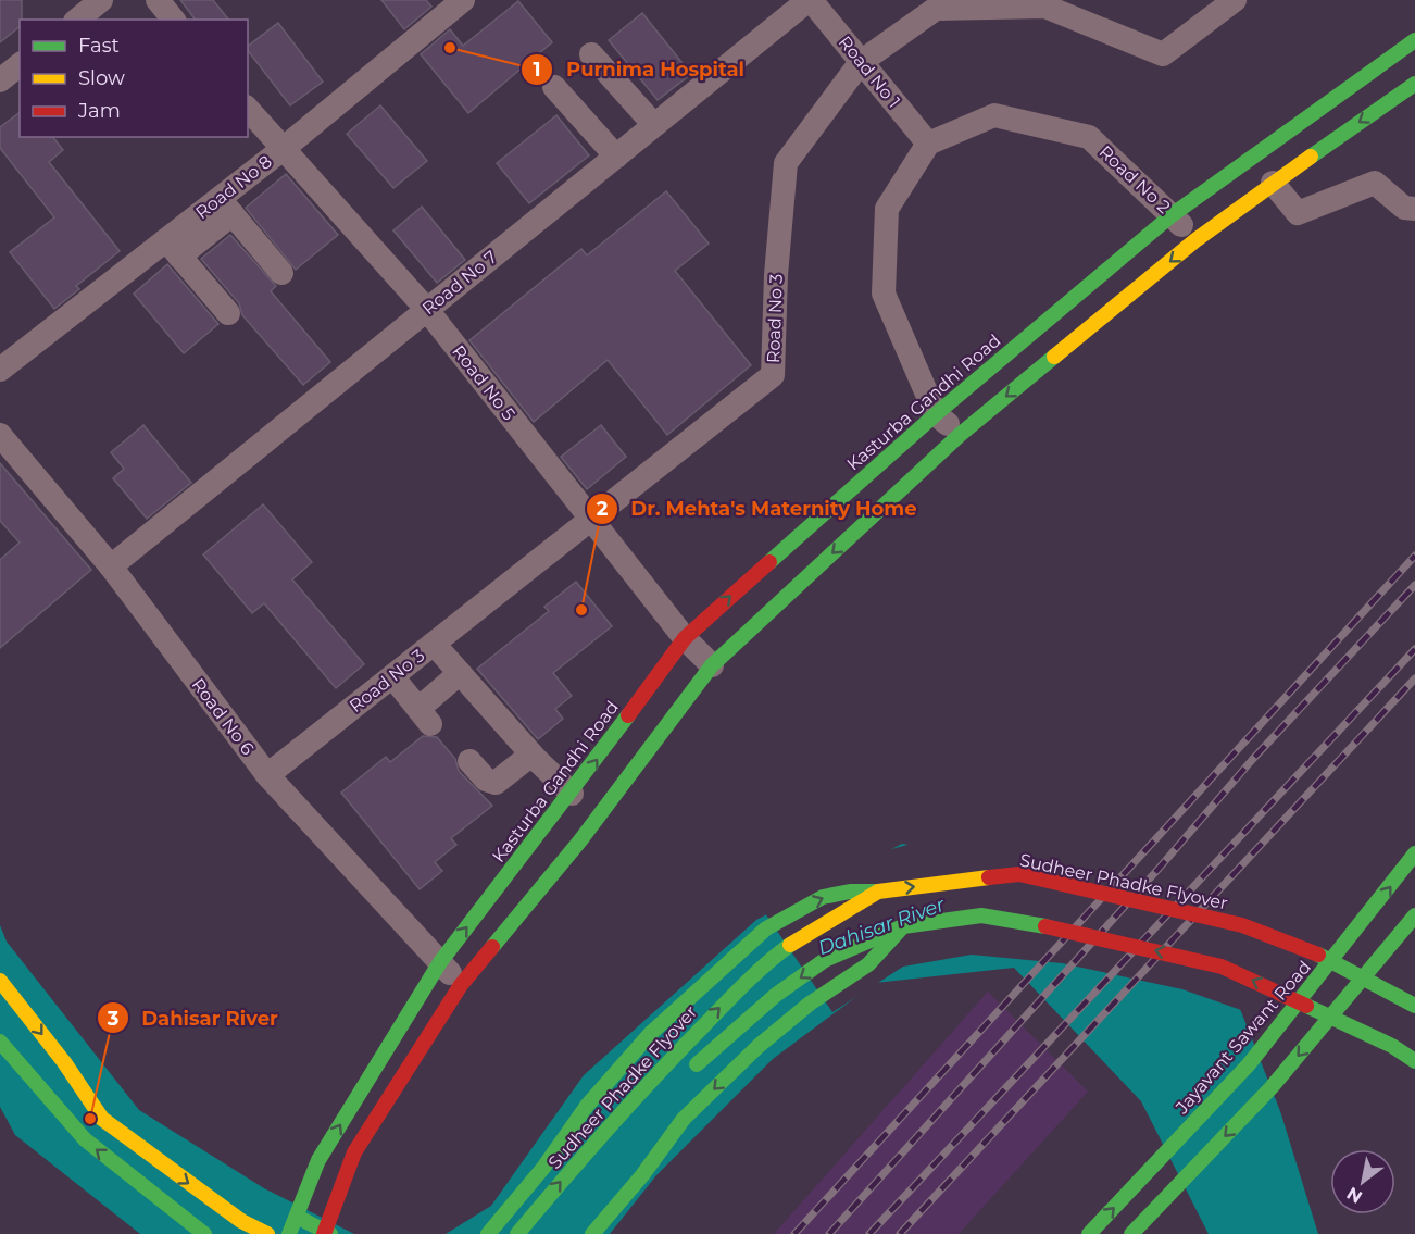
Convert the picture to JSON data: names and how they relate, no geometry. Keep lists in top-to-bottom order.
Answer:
{
  "streets": {
    "main road": ["Kasturba Gandhi Road", "Sudheer Phadke Flyover", "Jayavant Sawant Road"],
    "street": [
      "Road No 1",
      "Road No 2",
      "Road No 8",
      "Road No 7",
      "Road No 3",
      "Road No 5",
      "Road No 6"
    ]
  },
  "crossings": [
    ["Road No 1", "Road No 2"],
    ["Road No 1", "Road No 7"],
    ["Road No 1", "Road No 3"],
    ["Road No 2", "Kasturba Gandhi Road"],
    ["Road No 8", "Road No 5"],
    ["Road No 7", "Road No 5"],
    ["Road No 7", "Road No 6"],
    ["Road No 3", "Road No 5"],
    ["Road No 3", "Road No 6"],
    ["Road No 5", "Kasturba Gandhi Road"],
    ["Kasturba Gandhi Road", "Road No 6"]
  ],
  "one_way": ["Sudheer Phadke Flyover"],
  "water": ["Dahisar River"],
  "places": ["Purnima Hospital", "Dr. Mehta's Maternity Home", "Dahisar River"],
  "legend": ["Fast", "Slow", "Jam"],
  "north": "bottom left"
}
